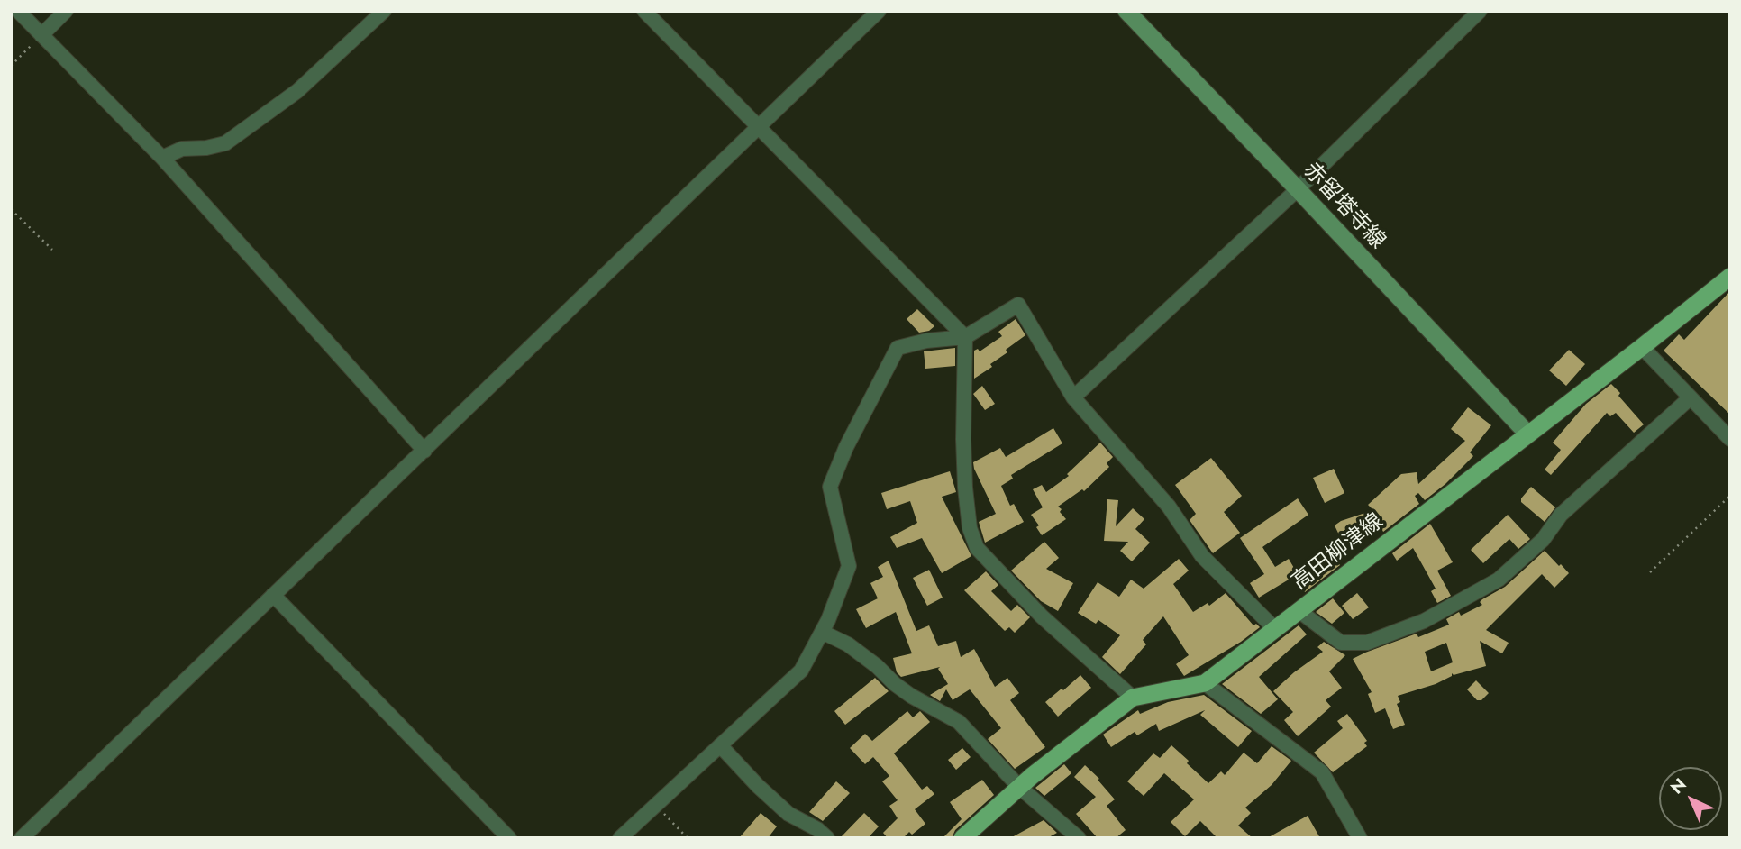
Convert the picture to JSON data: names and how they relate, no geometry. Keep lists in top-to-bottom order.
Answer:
{
  "streets": {
    "main road": ["赤留塔寺線", "高田柳津線"]
  },
  "crossings": [
    ["赤留塔寺線", "高田柳津線"]
  ],
  "north": "top left"
}
